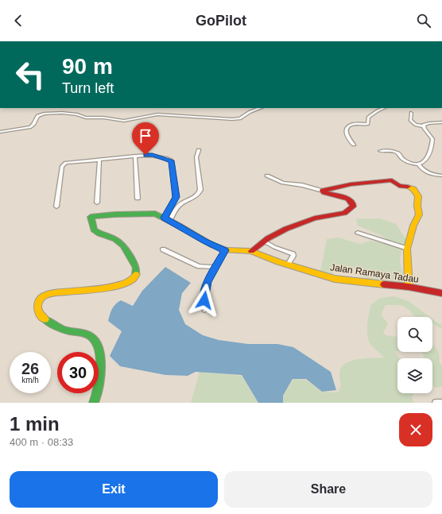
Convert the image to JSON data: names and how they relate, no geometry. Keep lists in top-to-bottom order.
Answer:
{
  "streets": {
    "street": ["Jalan Ramaya Tadau"]
  },
  "page": {
    "header": "GoPilot",
    "turn": ["90 m", "Turn left"],
    "speed": "26 km/h",
    "limit": "30",
    "heading": ["1 min", "400 m · 08:33"],
    "buttons": ["Exit", "Share"]
  }
}
